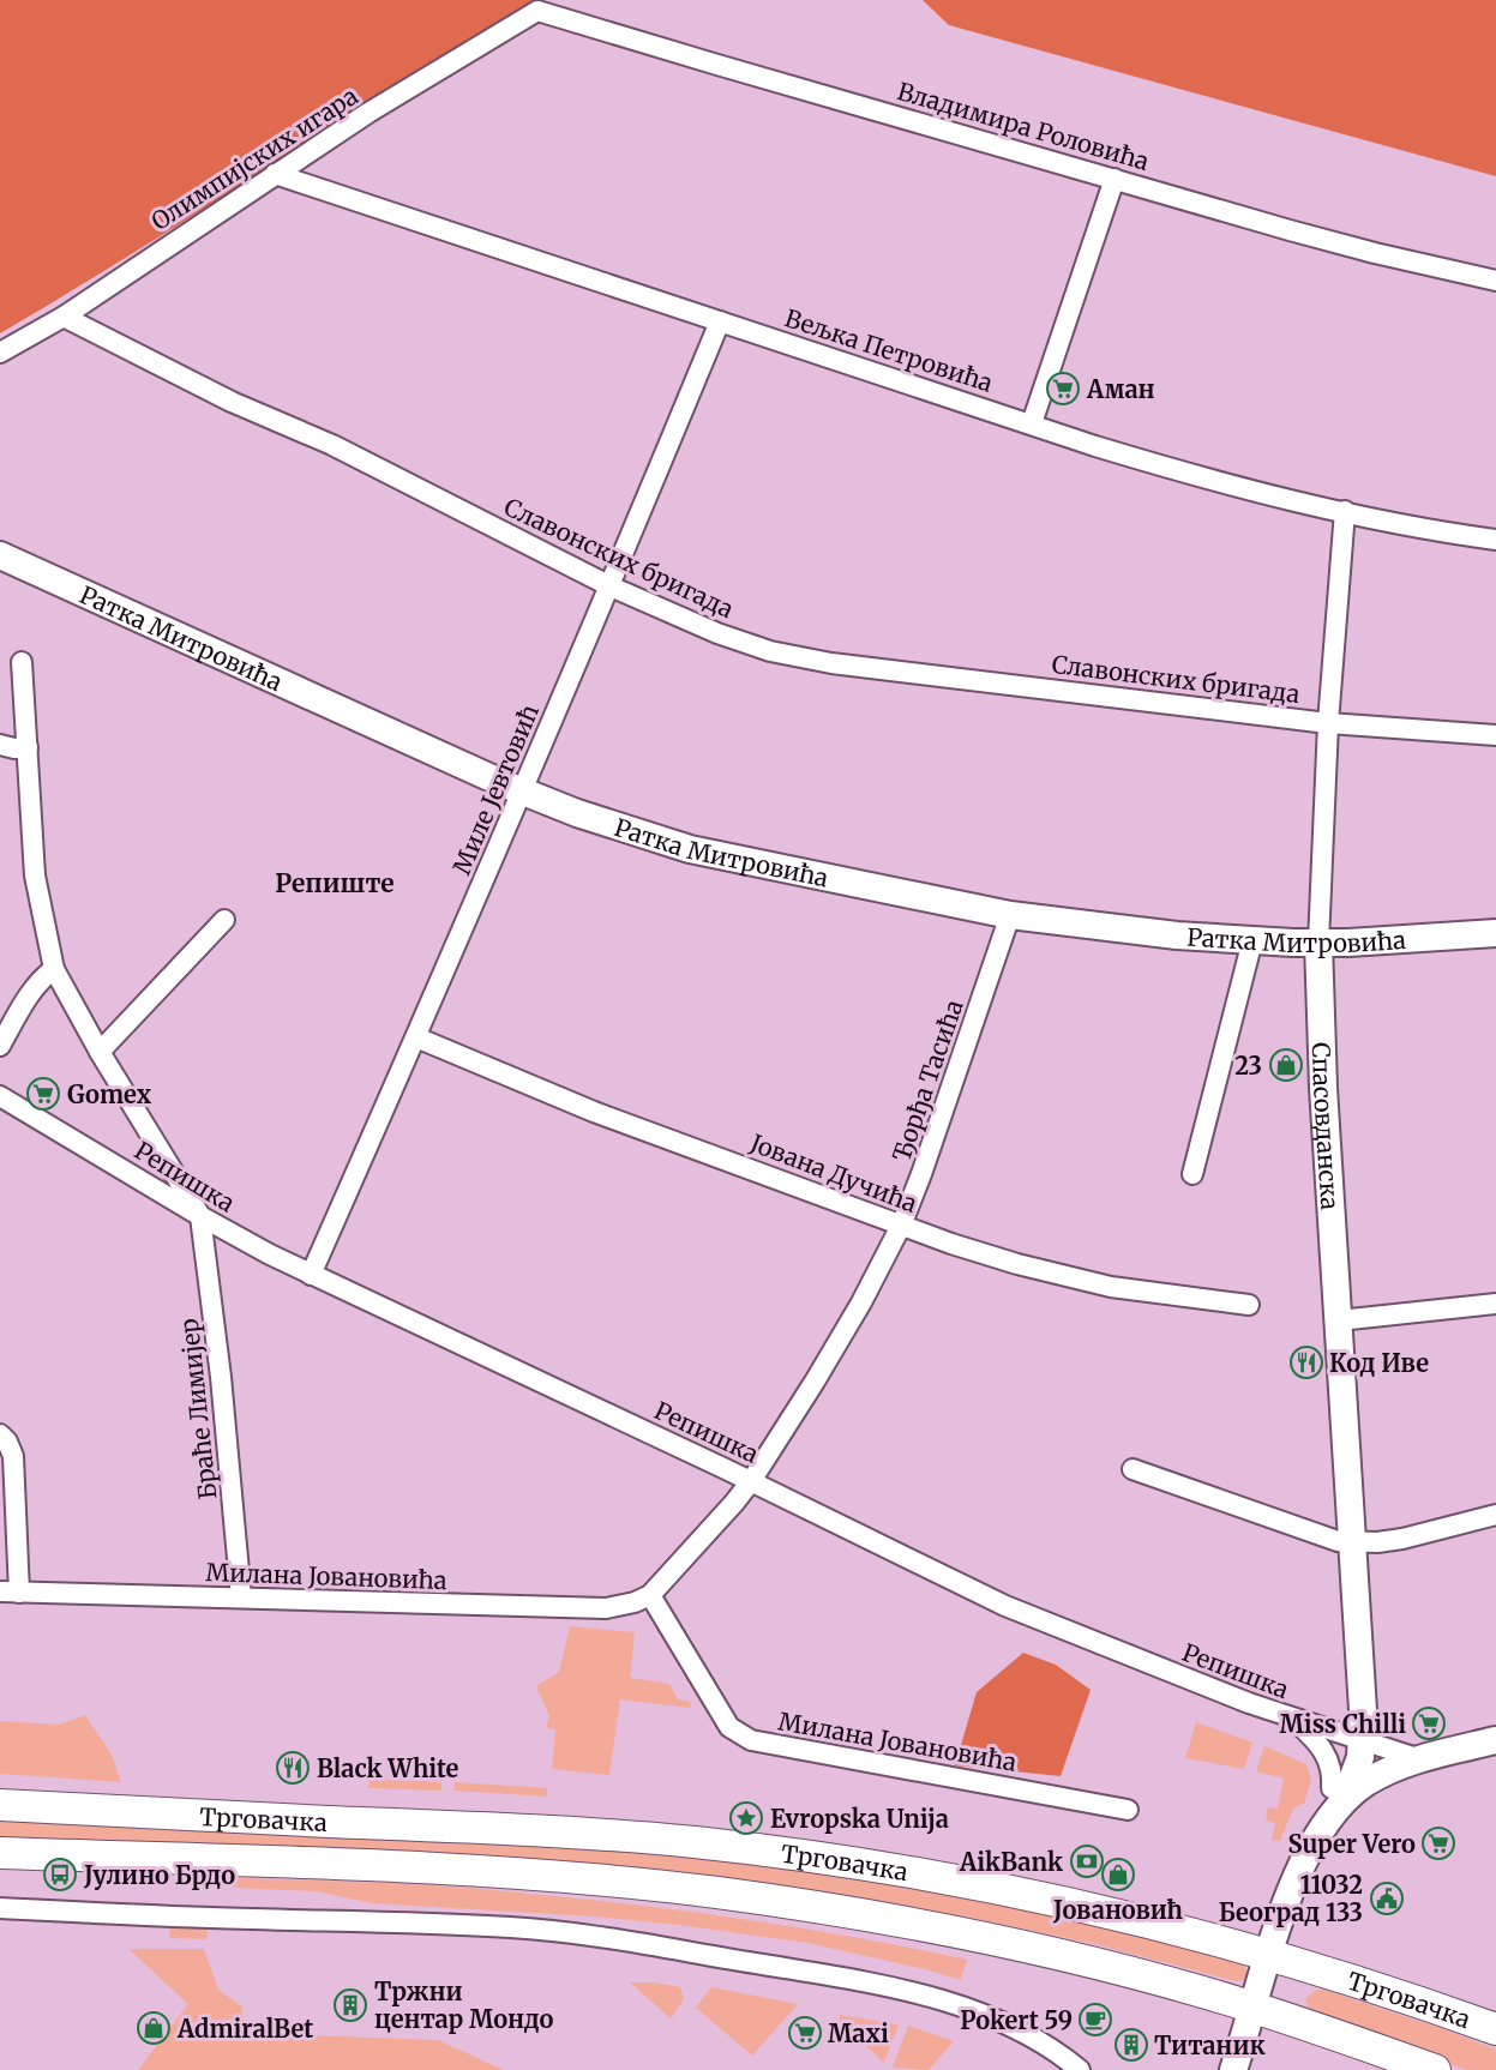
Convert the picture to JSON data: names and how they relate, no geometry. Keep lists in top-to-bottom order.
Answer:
{
  "streets": {
    "main road": ["Трговачка"],
    "street": [
      "Владимира Роловића",
      "Олимпијских игара",
      "Вељка Петровића",
      "Славонских бригада",
      "Ратка Митровића",
      "Миле Јевтовић",
      "Ђорђа Тасића",
      "Спасовданска",
      "Јована Дучића",
      "Репишка",
      "Браће Лимијер",
      "Милана Јовановића"
    ]
  },
  "crossings": [
    ["Владимира Роловића", "Олимпијских игара"],
    ["Олимпијских игара", "Вељка Петровића"],
    ["Олимпијских игара", "Славонских бригада"],
    ["Вељка Петровића", "Миле Јевтовић"],
    ["Вељка Петровића", "Спасовданска"],
    ["Славонских бригада", "Миле Јевтовић"],
    ["Славонских бригада", "Спасовданска"],
    ["Ратка Митровића", "Миле Јевтовић"],
    ["Ратка Митровића", "Ђорђа Тасића"],
    ["Ратка Митровића", "Спасовданска"],
    ["Миле Јевтовић", "Јована Дучића"],
    ["Миле Јевтовић", "Репишка"],
    ["Ђорђа Тасића", "Јована Дучића"],
    ["Ђорђа Тасића", "Репишка"],
    ["Ђорђа Тасића", "Милана Јовановића"],
    ["Спасовданска", "Репишка"],
    ["Репишка", "Браће Лимијер"],
    ["Репишка", "Милана Јовановића"],
    ["Браће Лимијер", "Милана Јовановића"]
  ],
  "districts": ["Репиште"],
  "places": {
    "supermarket": [
      "Аман",
      "Gomex",
      "Miss Chilli",
      "Super Vero",
      "Maxi"
    ],
    "shop": ["23", "Јовановић", "AdmiralBet"],
    "restaurant": ["Код Иве", "Black White"],
    "place": ["Evropska Unija"],
    "bank": ["AikBank"],
    "bus stop": ["Јулино Брдо"],
    "public building": ["11032 Београд 133"],
    "building": ["Тржни центар Мондо", "Титаник"],
    "cafe": ["Pokert 59"]
  }
}
